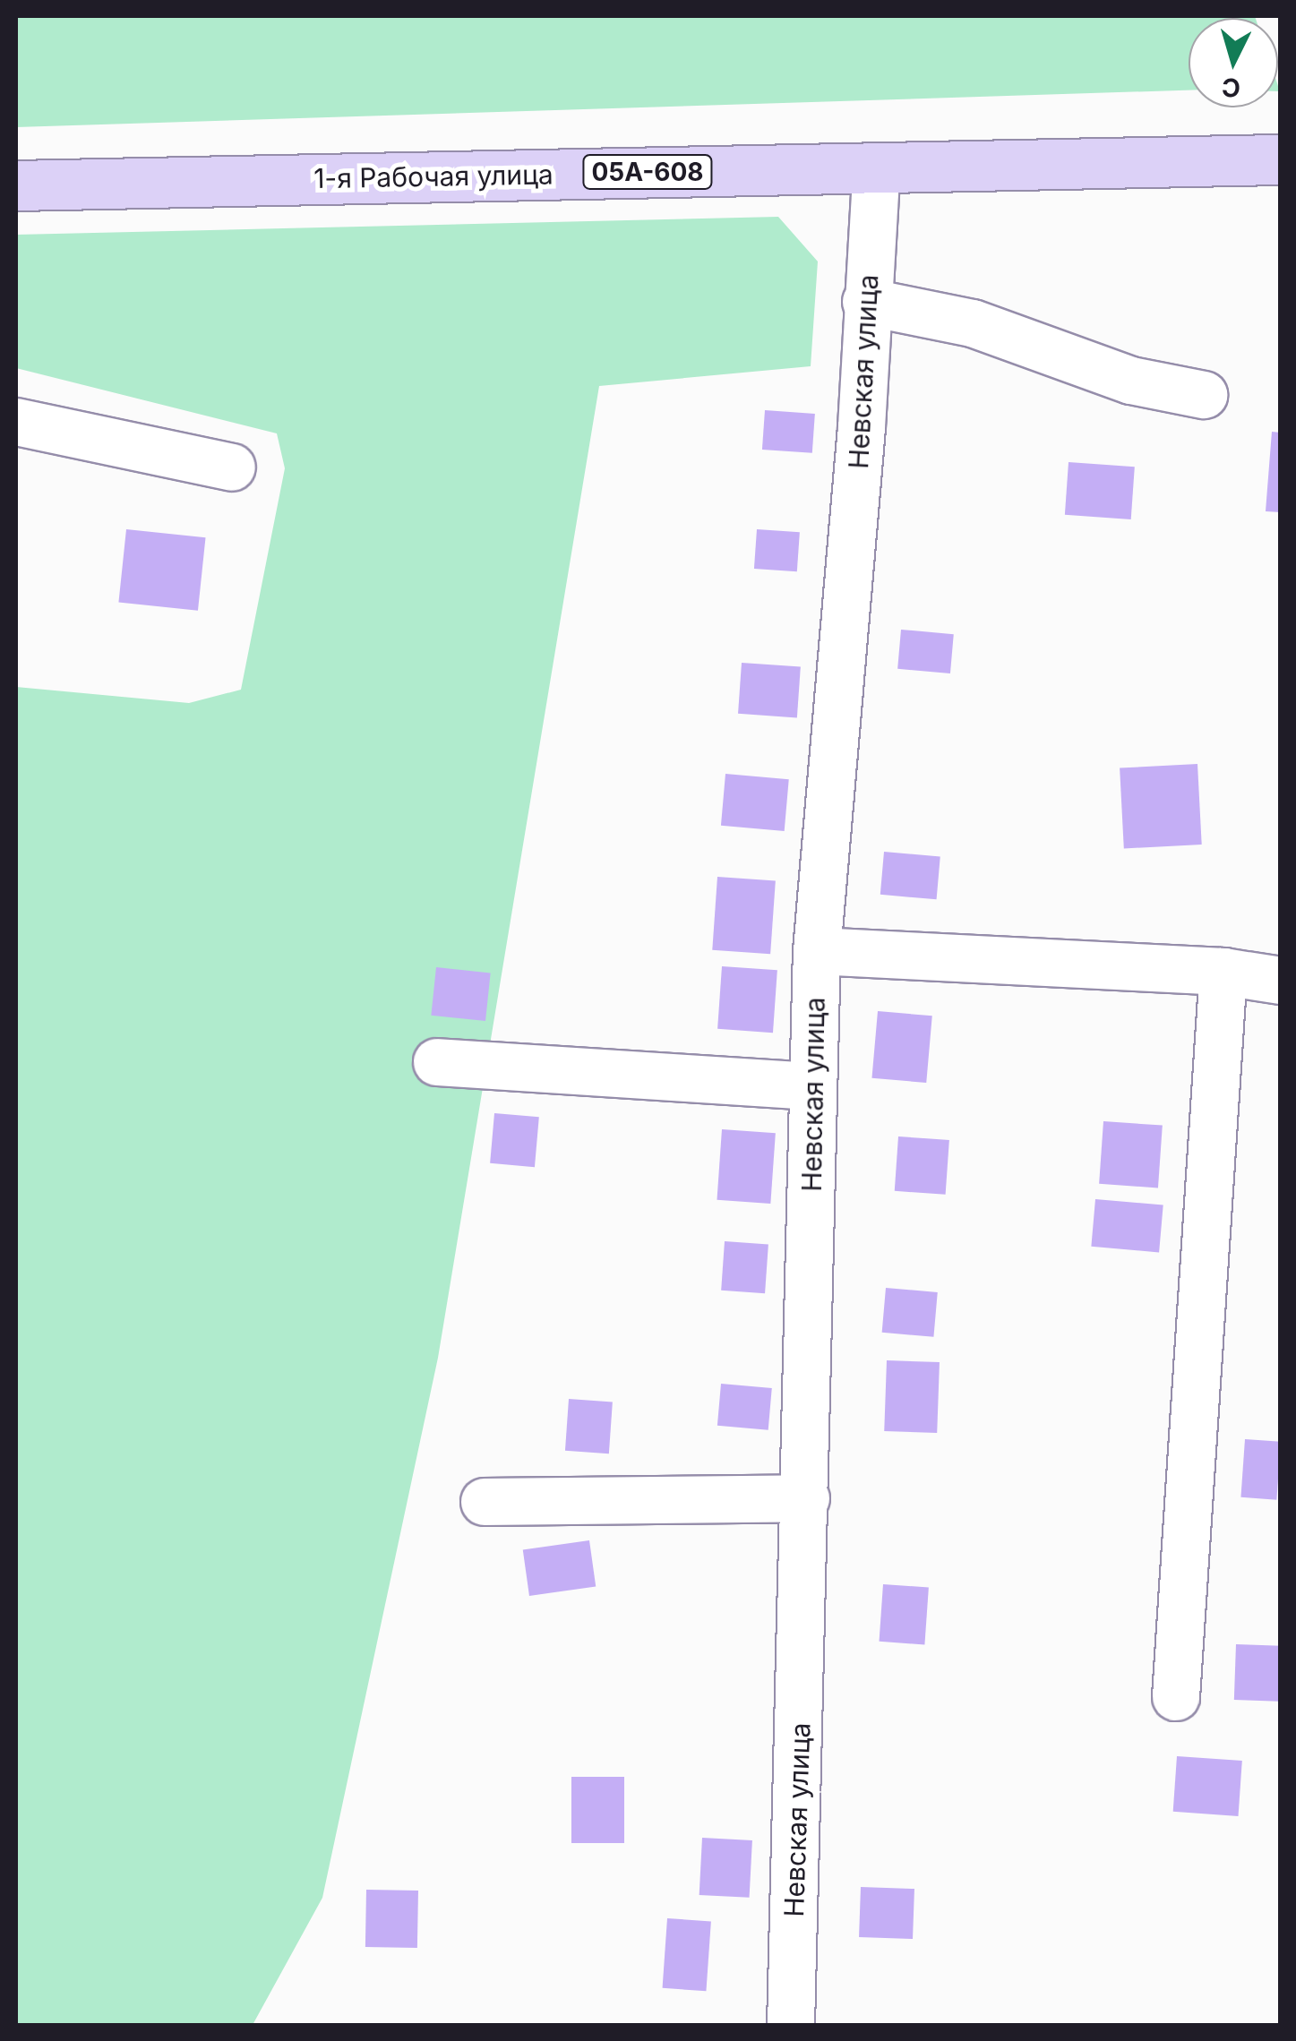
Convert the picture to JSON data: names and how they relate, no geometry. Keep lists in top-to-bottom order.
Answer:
{
  "streets": {
    "main road": ["05А-608", "1-я Рабочая улица"],
    "lane": ["Невская улица"]
  },
  "crossings": [
    ["1-я Рабочая улица", "Невская улица"]
  ],
  "north": "bottom"
}
